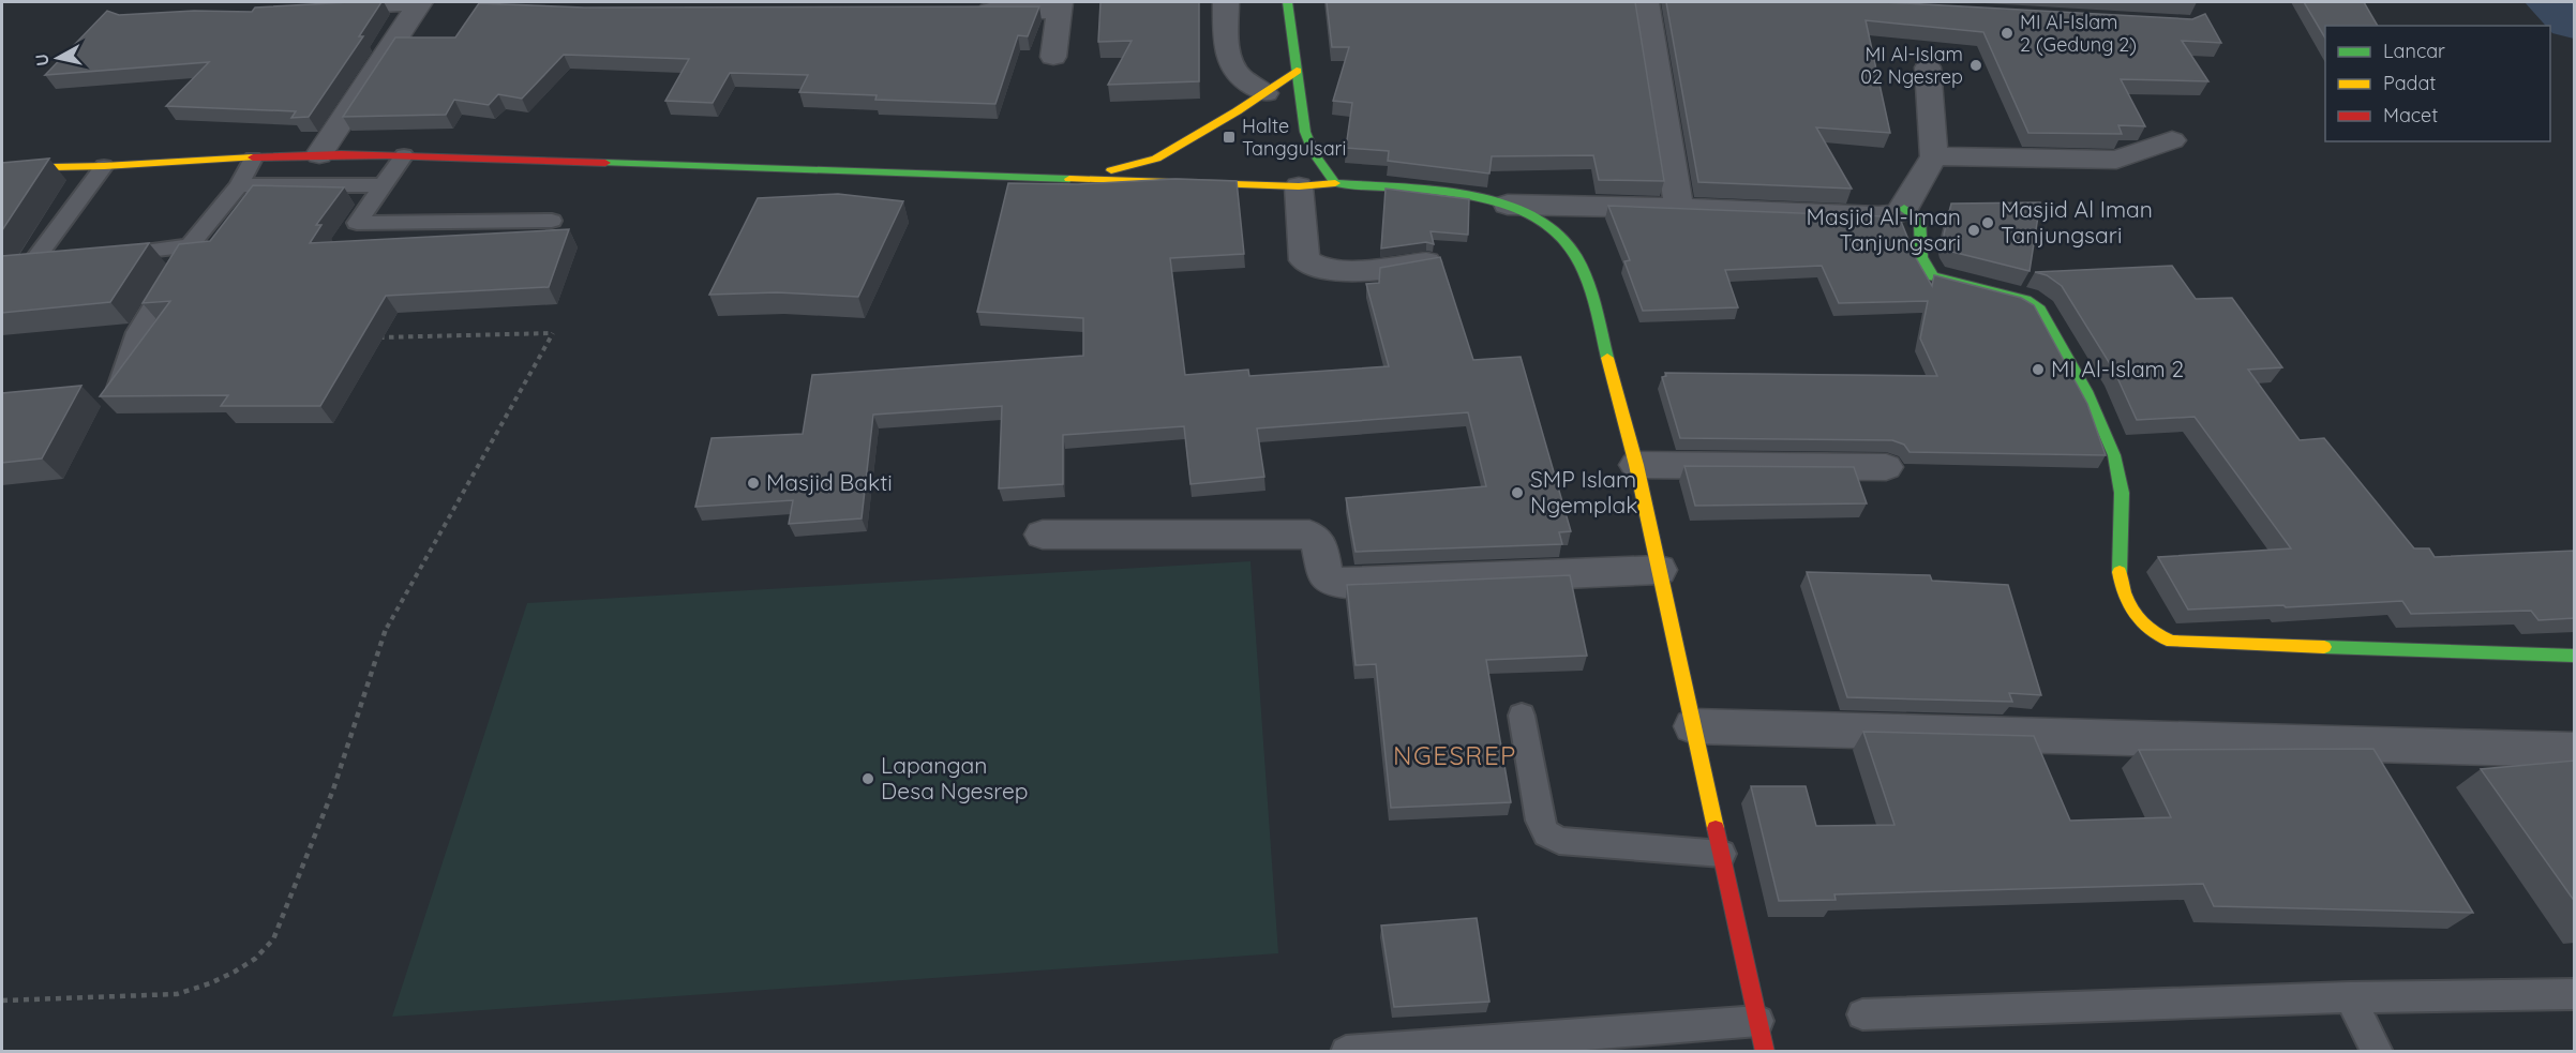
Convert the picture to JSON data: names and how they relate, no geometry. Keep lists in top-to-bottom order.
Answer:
{
  "districts": ["NGESREP"],
  "places": {
    "other": [
      "MI Al-Islam 2 (Gedung 2)",
      "MI Al-Islam 02 Ngesrep",
      "Masjid Al Iman Tanjungsari",
      "Masjid Al-Iman Tanjungsari",
      "MI Al-Islam 2",
      "Masjid Bakti",
      "SMP Islam Ngemplak",
      "Lapangan Desa Ngesrep"
    ],
    "transit": ["Halte Tanggulsari"]
  },
  "legend": ["Lancar", "Padat", "Macet"],
  "north": "left"
}
